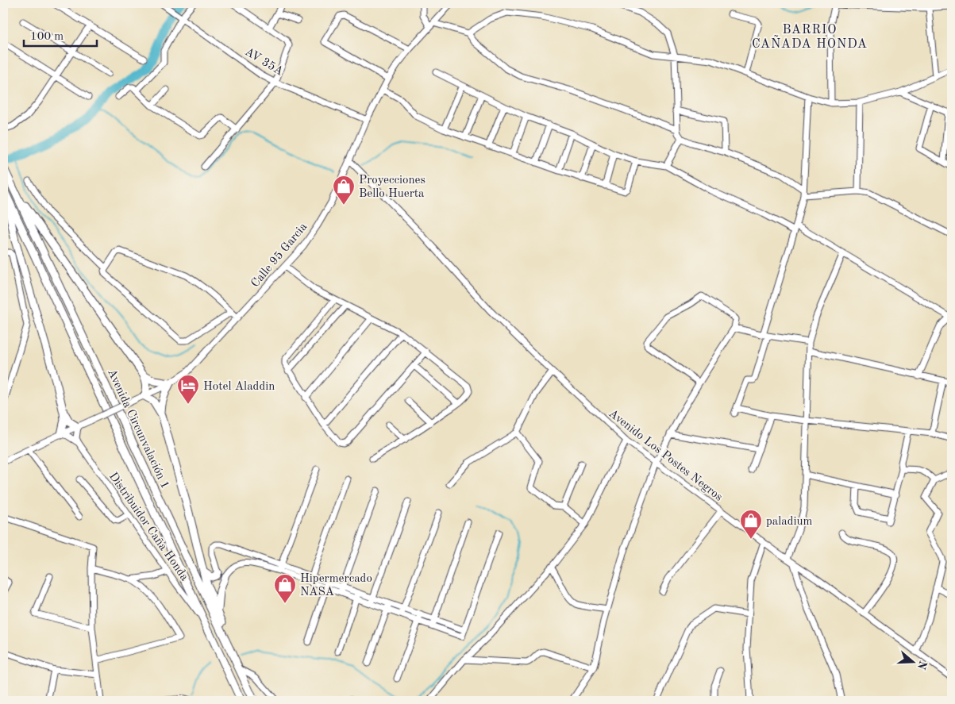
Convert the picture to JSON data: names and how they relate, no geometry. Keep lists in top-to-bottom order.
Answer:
{
  "streets": {
    "main road": ["Avenida Circunvalación 1"],
    "street": [
      "AV 35A",
      "Calle 95 Garcia",
      "Avenido Los Postes Negros",
      "Distribuidor Caña Honda"
    ]
  },
  "crossings": [
    ["AV 35A", "Calle 95 Garcia"],
    ["Calle 95 Garcia", "Avenido Los Postes Negros"],
    ["Calle 95 Garcia", "Distribuidor Caña Honda"],
    ["Avenida Circunvalación 1", "Distribuidor Caña Honda"]
  ],
  "districts": ["BARRIO CAÑADA HONDA"],
  "places": {
    "shop": ["Proyecciones Bello Huerta", "paladium", "Hipermercado NASA"],
    "hotel": ["Hotel Aladdin"]
  },
  "scale_bar": "100 m",
  "north": "right"
}
